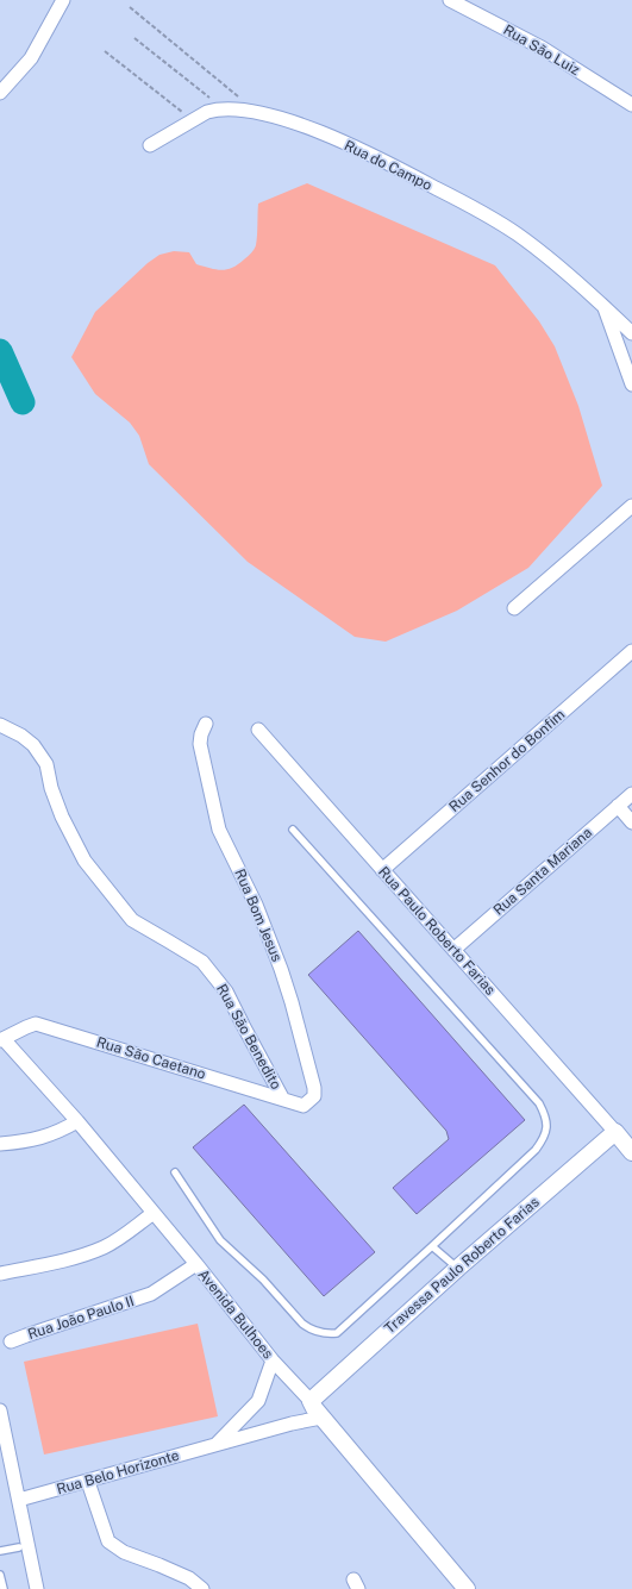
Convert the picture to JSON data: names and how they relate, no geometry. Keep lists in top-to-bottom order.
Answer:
{
  "streets": {
    "street": [
      "Rua São Luiz",
      "Rua do Campo",
      "Rua Senhor do Bonfim",
      "Rua Santa Mariana",
      "Rua Bom Jesus",
      "Rua Paulo Roberto Farias",
      "Rua São Benedito",
      "Rua São Caetano",
      "Travessa Paulo Roberto Farias",
      "Avenida Bulhoes",
      "Rua João Paulo II",
      "Rua Belo Horizonte"
    ]
  },
  "crossings": [
    ["Rua Senhor do Bonfim", "Rua Paulo Roberto Farias"],
    ["Rua Santa Mariana", "Rua Paulo Roberto Farias"],
    ["Rua Bom Jesus", "Rua São Caetano"],
    ["Rua Paulo Roberto Farias", "Travessa Paulo Roberto Farias"],
    ["Rua São Benedito", "Rua São Caetano"],
    ["Rua São Caetano", "Avenida Bulhoes"],
    ["Travessa Paulo Roberto Farias", "Avenida Bulhoes"],
    ["Avenida Bulhoes", "Rua João Paulo II"],
    ["Avenida Bulhoes", "Rua Belo Horizonte"]
  ]
}
